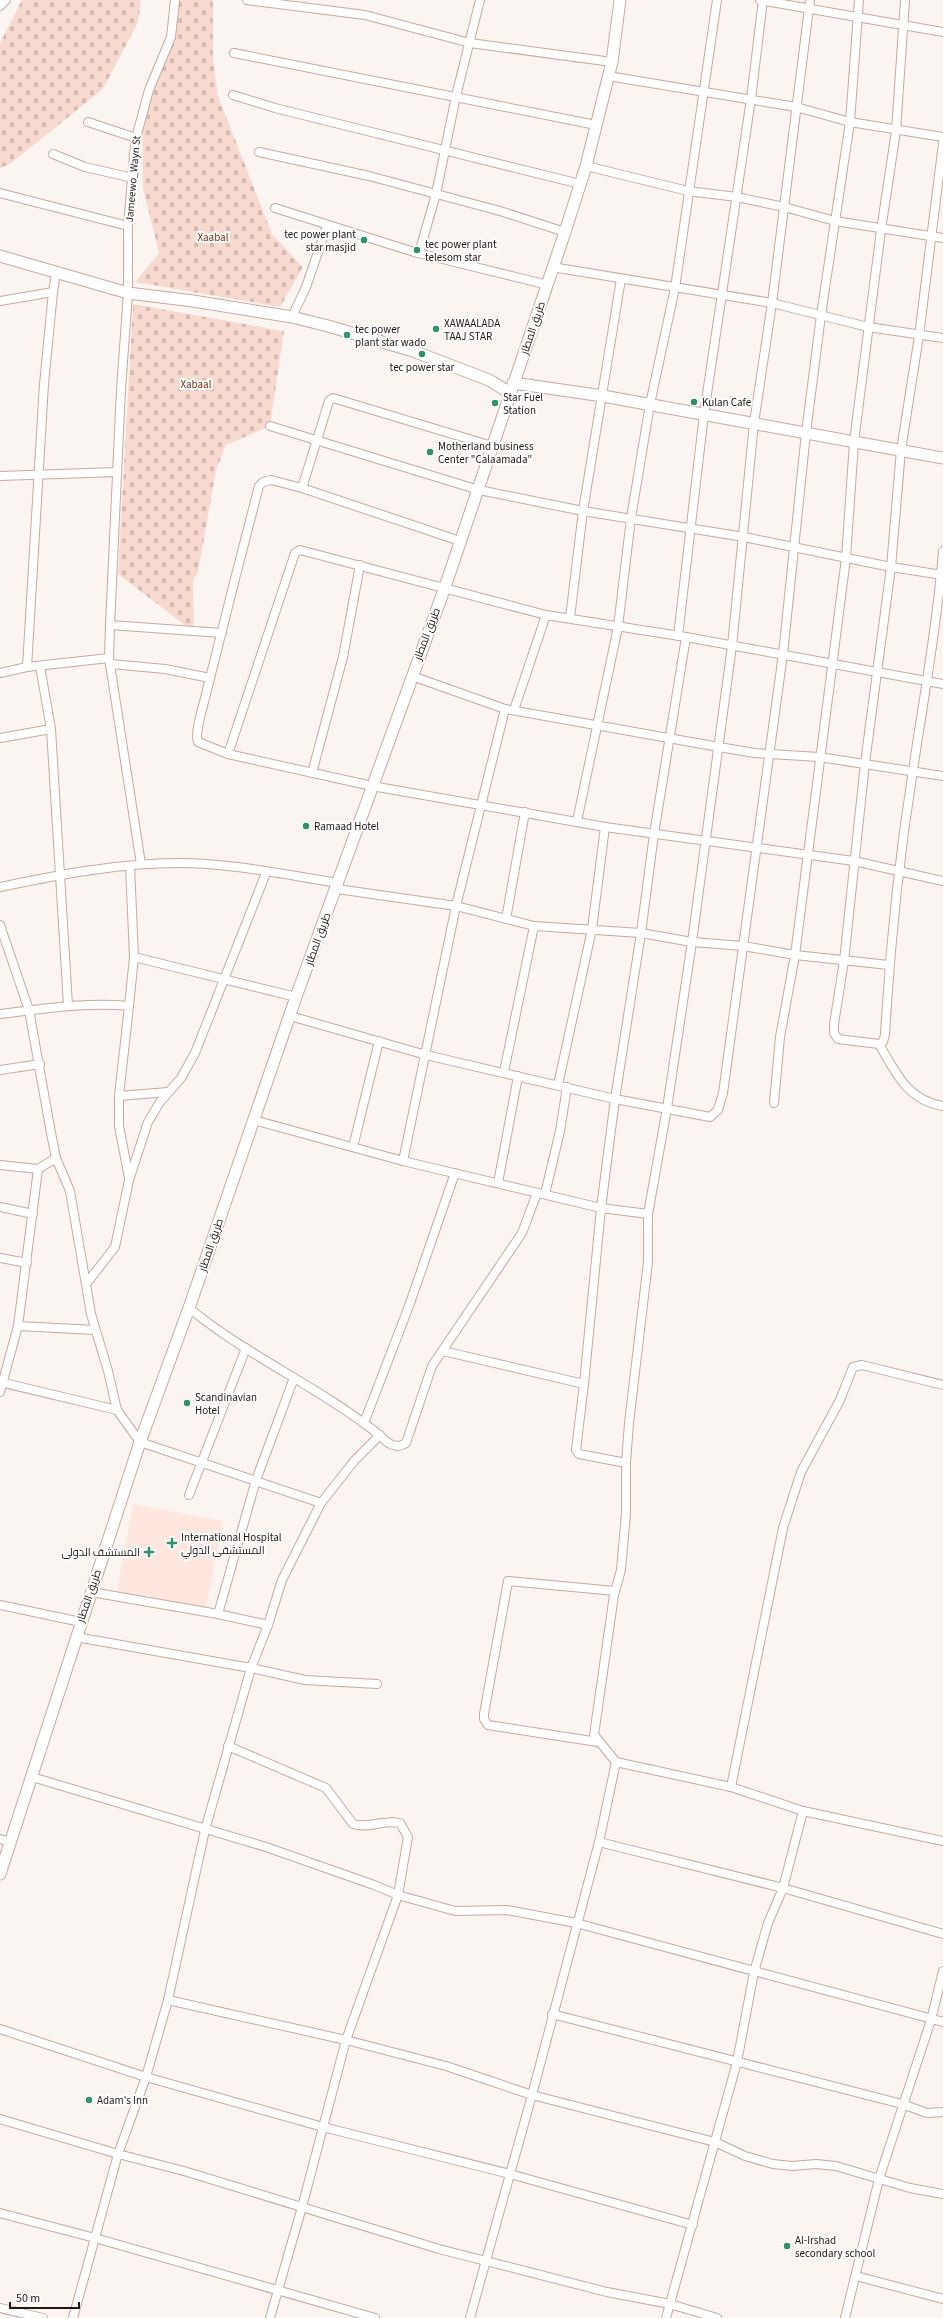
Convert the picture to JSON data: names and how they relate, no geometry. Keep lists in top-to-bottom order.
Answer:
{
  "streets": {
    "main road": ["طريق المطار"],
    "street": ["Jameewo_Wayn St"]
  },
  "parks": ["Xaabal", "Xabaal"],
  "places": {
    "other": [
      "tec power plant star masjid",
      "tec power plant telesom star",
      "XAWAALADA TAAJ STAR",
      "tec power plant star wado",
      "tec power star",
      "Kulan Cafe",
      "Star Fuel Station",
      "Motherland business Center \"Calaamada\"",
      "Ramaad Hotel",
      "Scandinavian Hotel",
      "Adam's Inn",
      "Al-Irshad secondary school"
    ],
    "health": ["International Hospital المستشفى الدولي", "المستشف الدولى"]
  },
  "scale_bar": "50 m"
}
